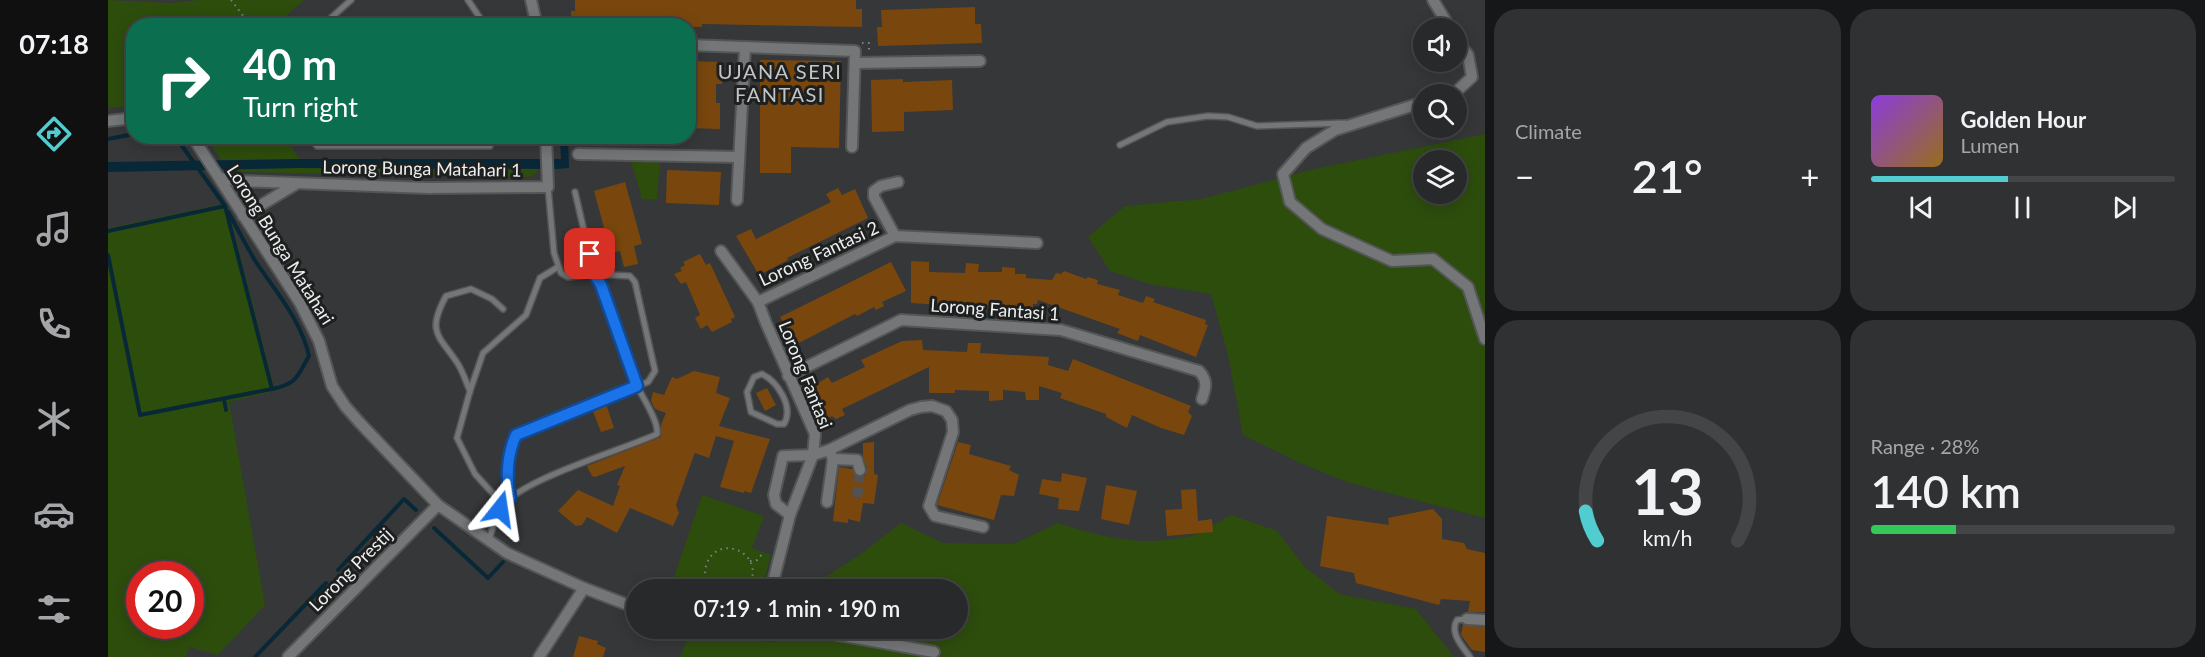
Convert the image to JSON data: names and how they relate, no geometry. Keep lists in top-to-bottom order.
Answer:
{
  "streets": {
    "street": [
      "Lorong Bunga Matahari 1",
      "Lorong Bunga Matahari",
      "Lorong Fantasi 2",
      "Lorong Fantasi 1",
      "Lorong Fantasi",
      "Lorong Prestij"
    ]
  },
  "crossings": [
    ["Lorong Bunga Matahari 1", "Lorong Bunga Matahari"],
    ["Lorong Bunga Matahari", "Lorong Prestij"],
    ["Lorong Fantasi 2", "Lorong Fantasi"],
    ["Lorong Fantasi 1", "Lorong Fantasi"]
  ],
  "districts": ["UJANA SERI FANTASI"],
  "page": {
    "tabs": "07:18",
    "tile": [
      "Climate",
      ["Range · 28%", "140 km"]
    ],
    "turn": ["40 m", "Turn right"],
    "song": ["Golden Hour", "Lumen"],
    "heat": ["−", "21°", "+"],
    "limit": "20",
    "trip": "07:19 · 1 min · 190 m",
    "gauge": ["13", "km/h"]
  }
}
